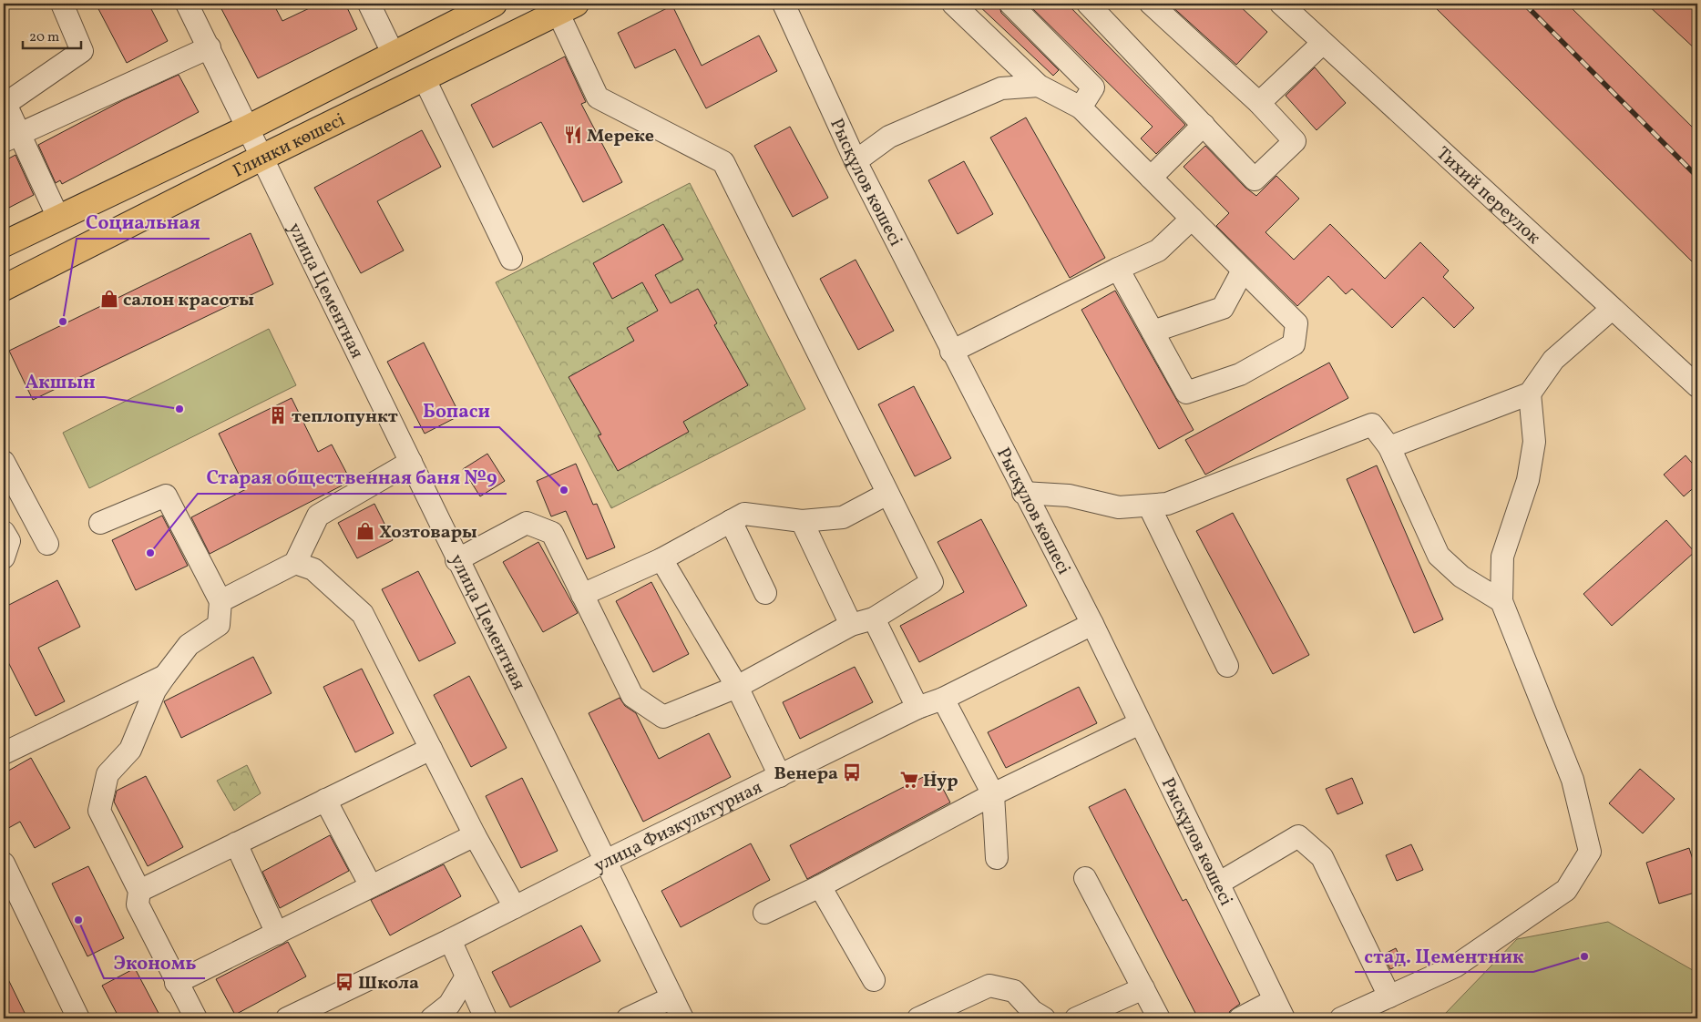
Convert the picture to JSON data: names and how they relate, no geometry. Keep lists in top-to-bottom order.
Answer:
{
  "streets": {
    "main road": ["Глинки көшесі"],
    "street": [
      "Рысқұлов көшесі",
      "Тихий переулок",
      "улица Цементная",
      "улица Физкультурная"
    ]
  },
  "crossings": [
    ["Глинки көшесі", "улица Цементная"],
    ["Рысқұлов көшесі", "улица Физкультурная"],
    ["улица Цементная", "улица Физкультурная"]
  ],
  "places": {
    "restaurant": ["Мереке"],
    "shop": ["салон красоты", "Хозтовары"],
    "other": [
      "Социальная",
      "Акшын",
      "Бопаси",
      "Старая общественная баня №9",
      "Экономь",
      "стад. Цементник"
    ],
    "building": ["теплопункт"],
    "bus stop": ["Венера", "Школа"],
    "supermarket": ["Нур"]
  },
  "scale_bar": "20 m"
}
